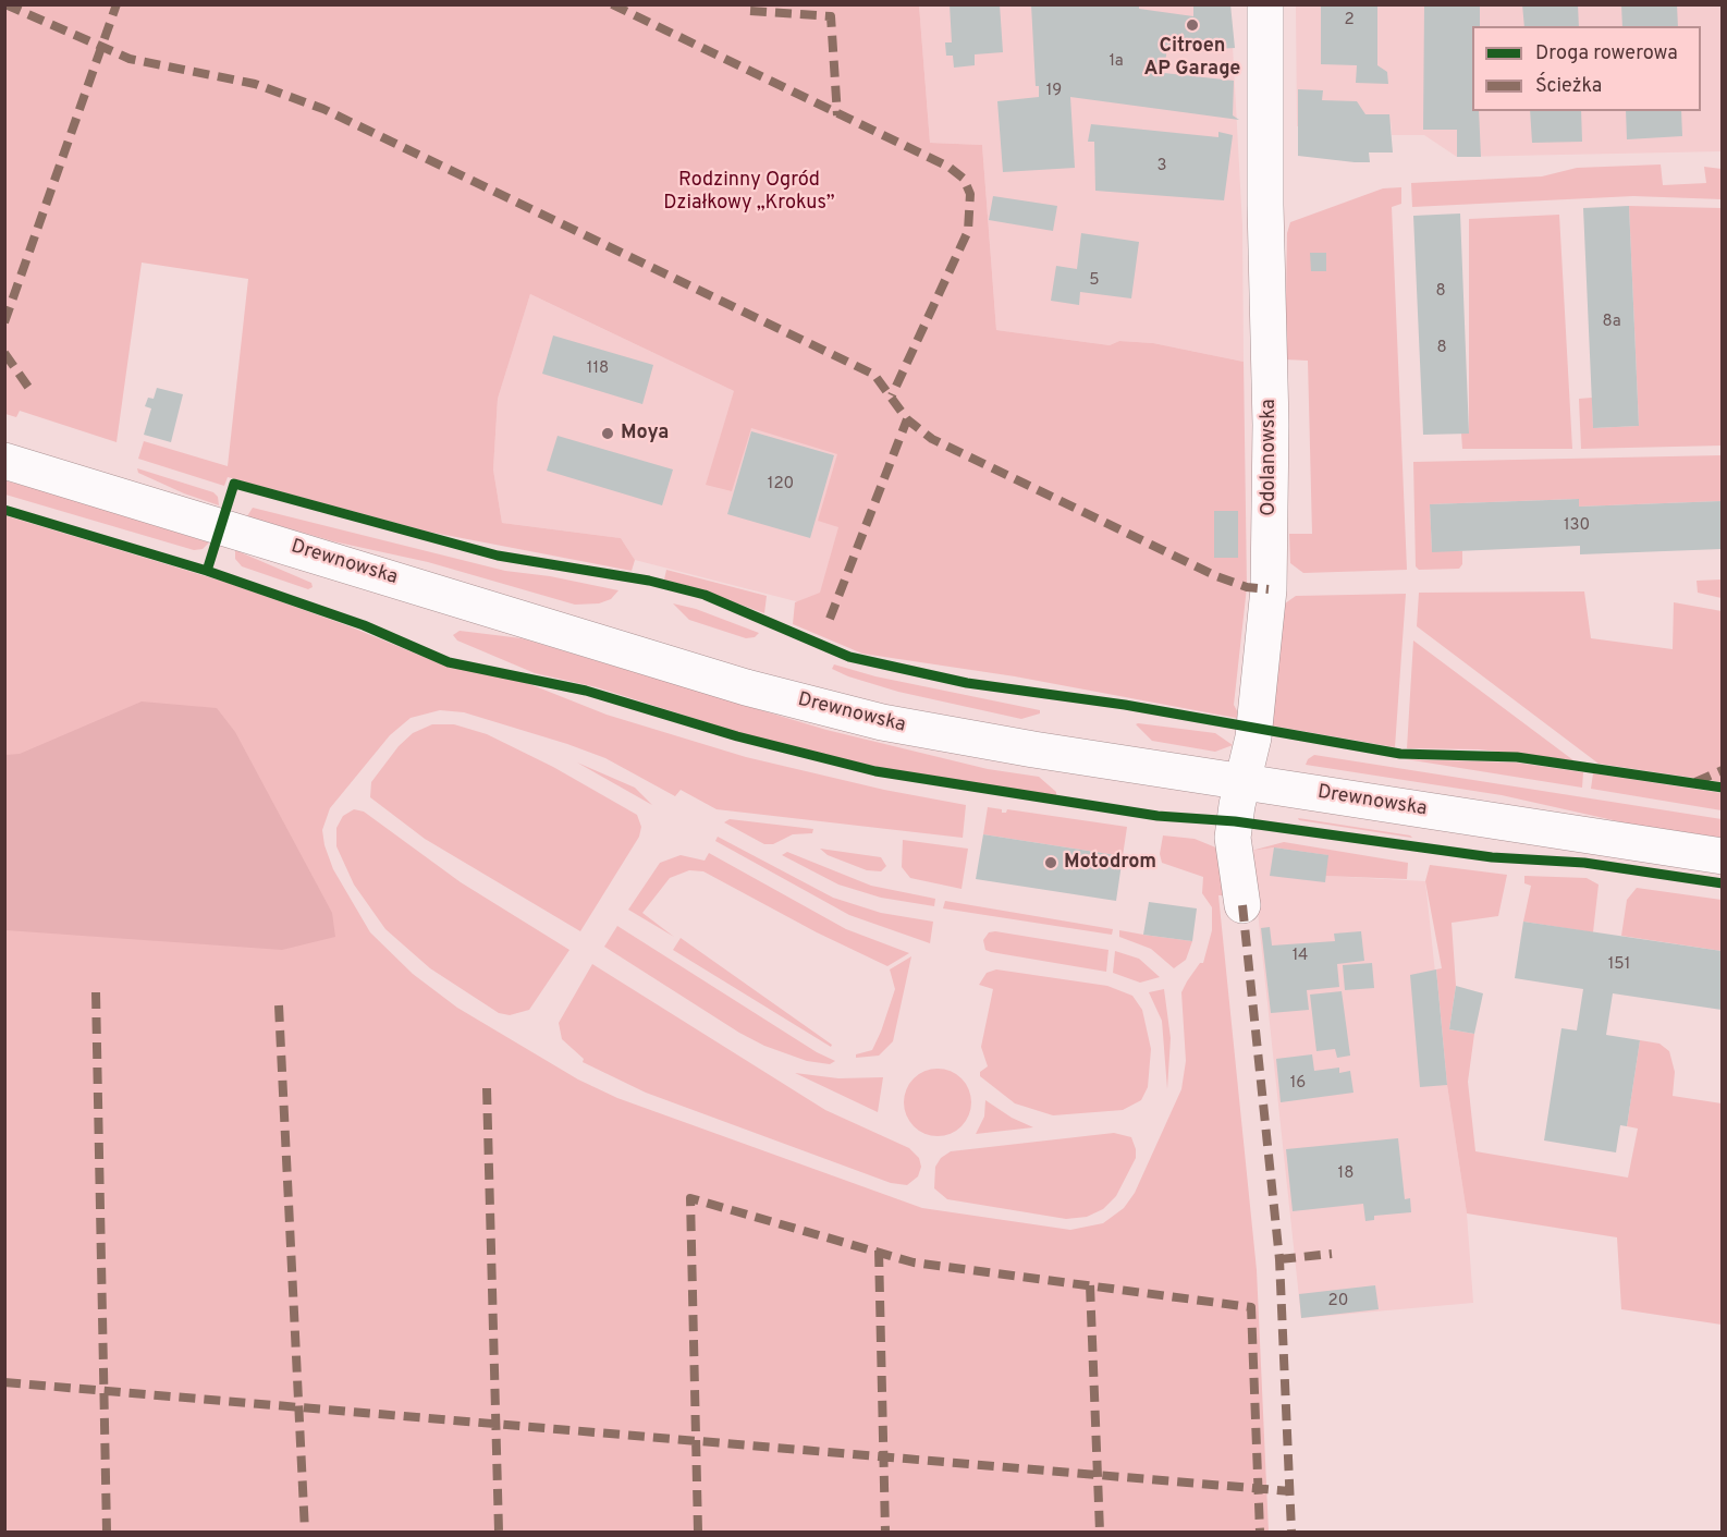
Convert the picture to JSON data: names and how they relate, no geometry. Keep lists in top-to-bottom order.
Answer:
{
  "streets": {
    "main road": ["Odolanowska", "Drewnowska"]
  },
  "crossings": [
    ["Odolanowska", "Drewnowska"]
  ],
  "parks": ["Rodzinny Ogród Działkowy „Krokus”"],
  "places": ["Citroen AP Garage", "Moya", "Motodrom"],
  "house_numbers": [
    "2",
    "1a",
    "19",
    "3",
    "5",
    "8",
    "8a",
    "8",
    "118",
    "120",
    "130",
    "14",
    "151",
    "16",
    "18",
    "20"
  ],
  "legend": ["Droga rowerowa", "Ścieżka"]
}
